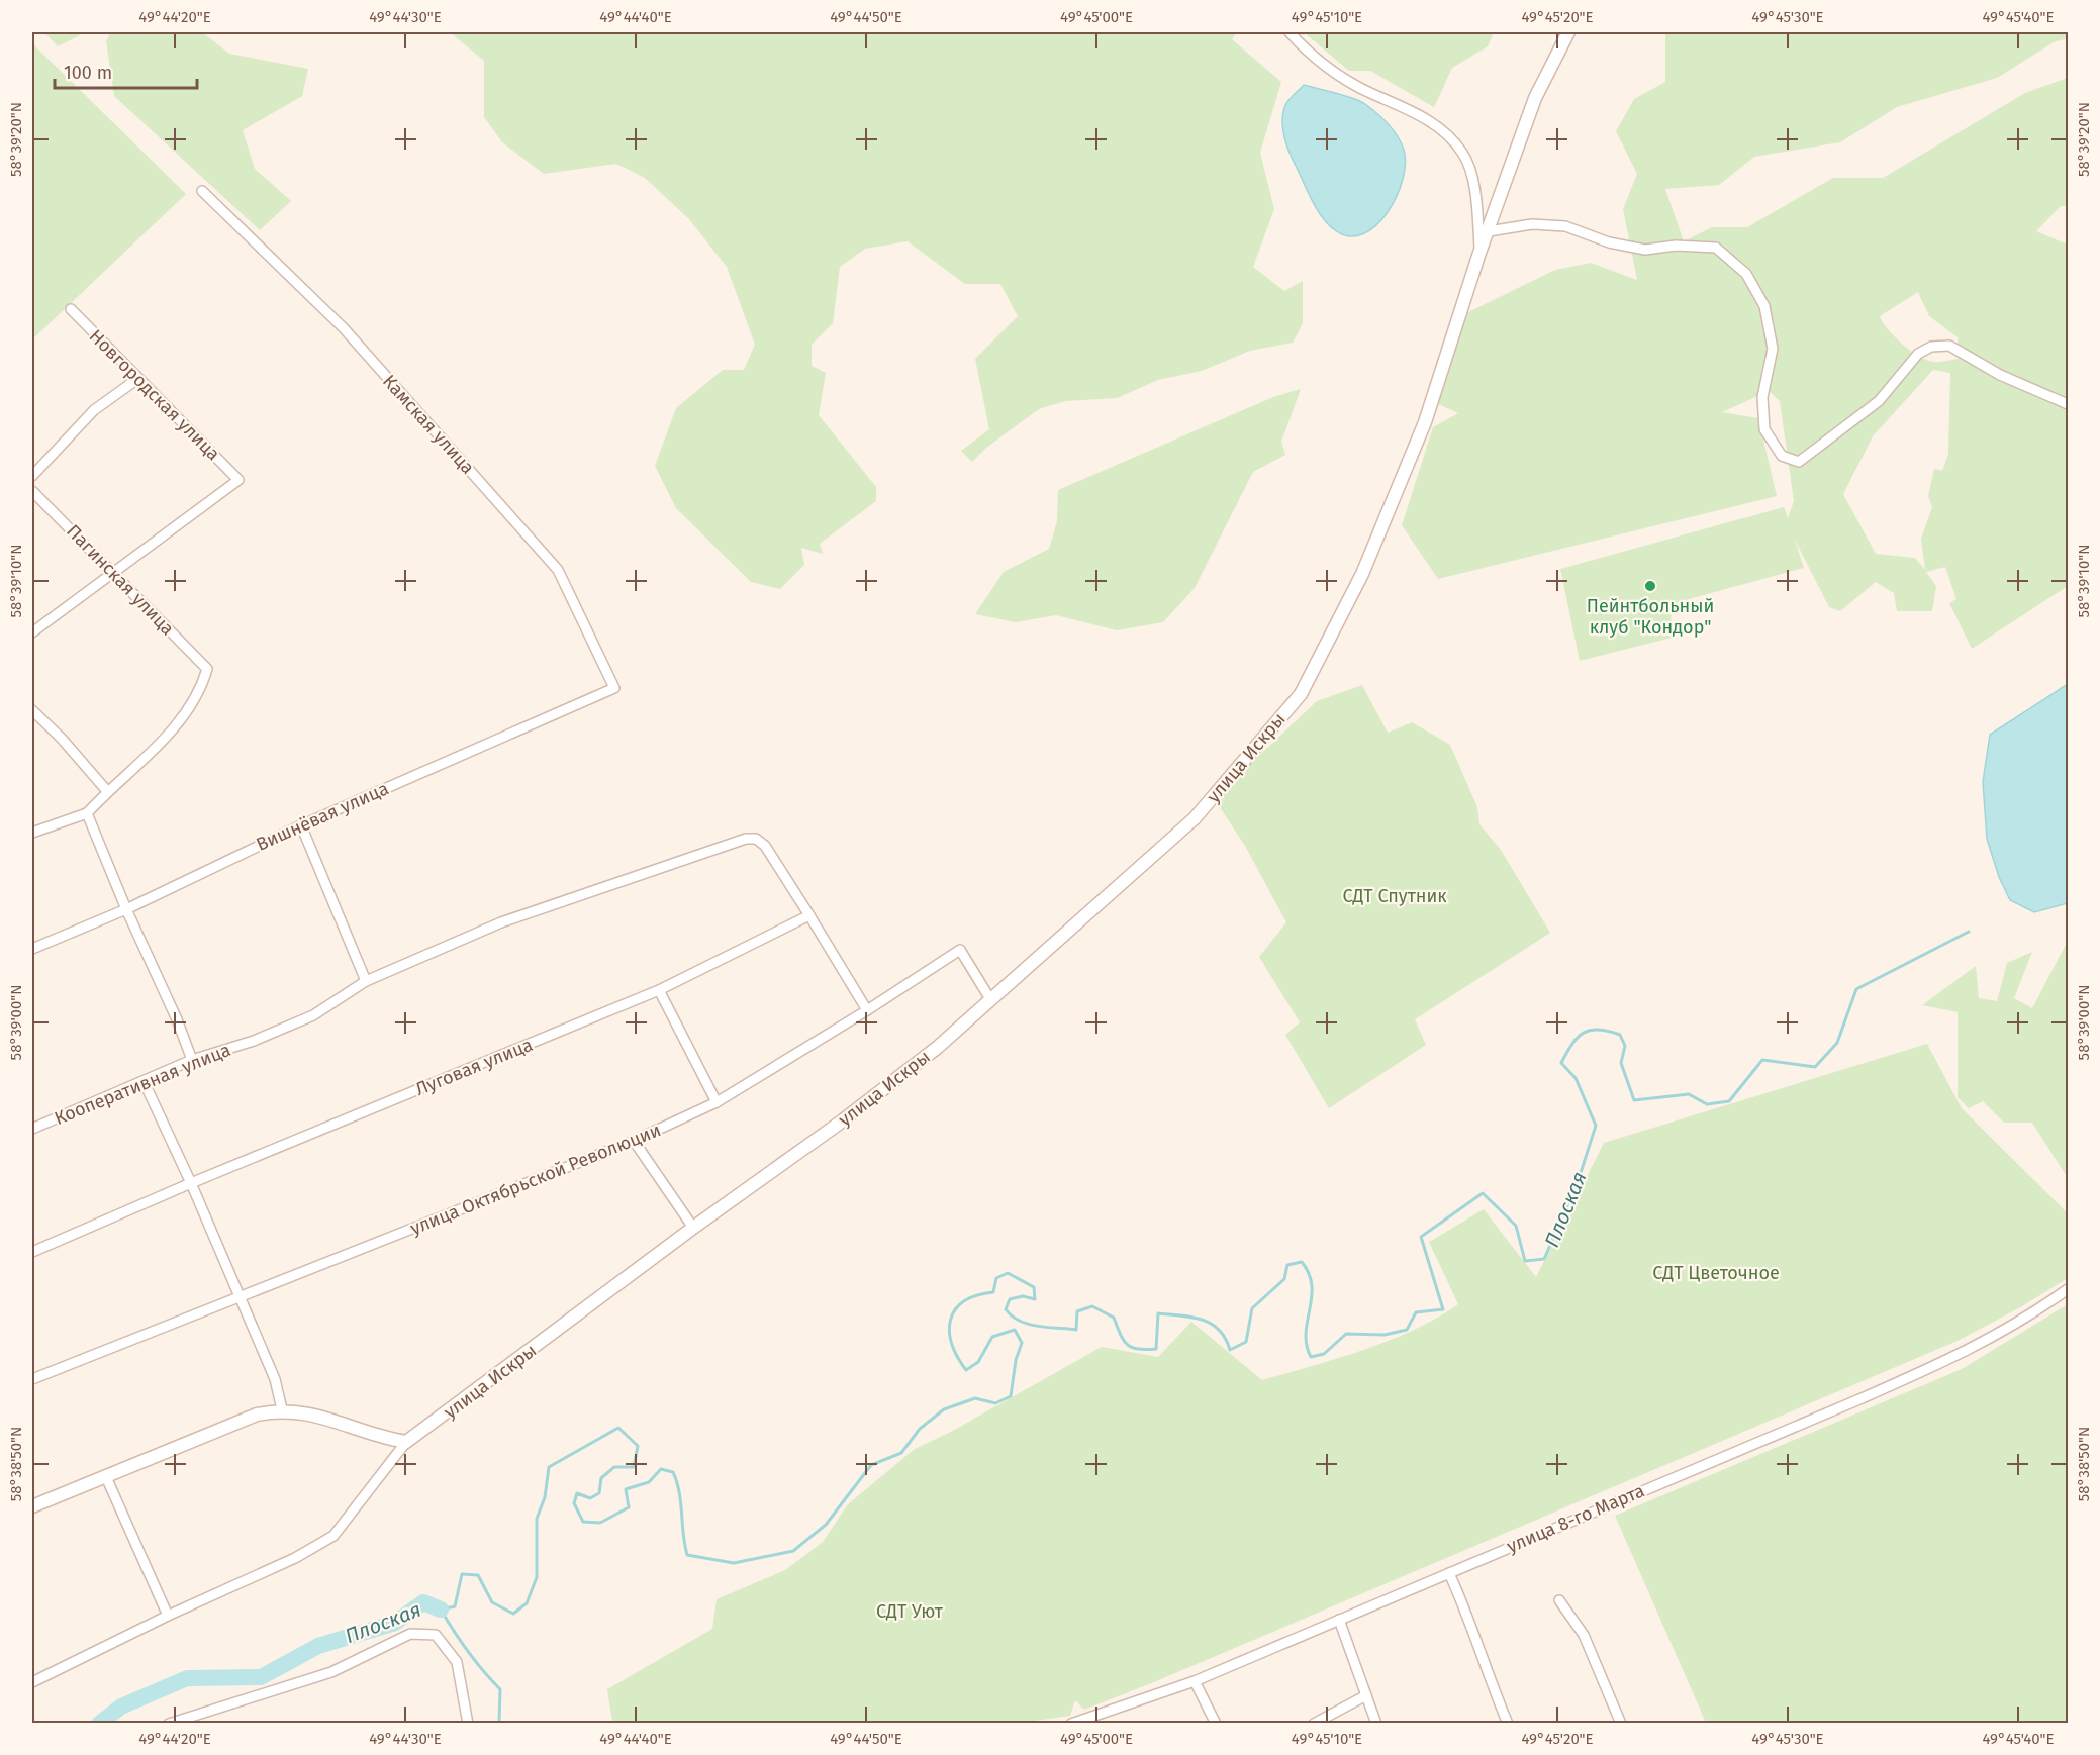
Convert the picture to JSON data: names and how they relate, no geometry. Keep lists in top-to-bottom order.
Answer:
{
  "streets": {
    "main road": ["улица Искры"],
    "street": [
      "Новгородская улица",
      "Камская улица",
      "Пагинская улица",
      "Вишнёвая улица",
      "Луговая улица",
      "Кооперативная улица",
      "улица Октябрьской Революции",
      "улица 8-го Марта"
    ]
  },
  "crossings": [
    ["Новгородская улица", "Пагинская улица"],
    ["Камская улица", "Вишнёвая улица"],
    ["улица Искры", "улица Октябрьской Революции"],
    ["Луговая улица", "Кооперативная улица"]
  ],
  "water": ["Плоская"],
  "parks": ["СДТ Спутник", "СДТ Цветочное", "СДТ Уют"],
  "places": ["Пейнтбольный клуб \"Кондор\""],
  "scale_bar": "100 m",
  "coordinates": [
    "49°44'20\"E",
    "49°44'30\"E",
    "49°44'40\"E",
    "49°44'50\"E",
    "49°45'00\"E",
    "49°45'10\"E",
    "49°45'20\"E",
    "49°45'30\"E",
    "49°45'40\"E",
    "58°39'20\"N",
    "58°39'10\"N",
    "58°39'00\"N",
    "58°38'50\"N"
  ]
}
